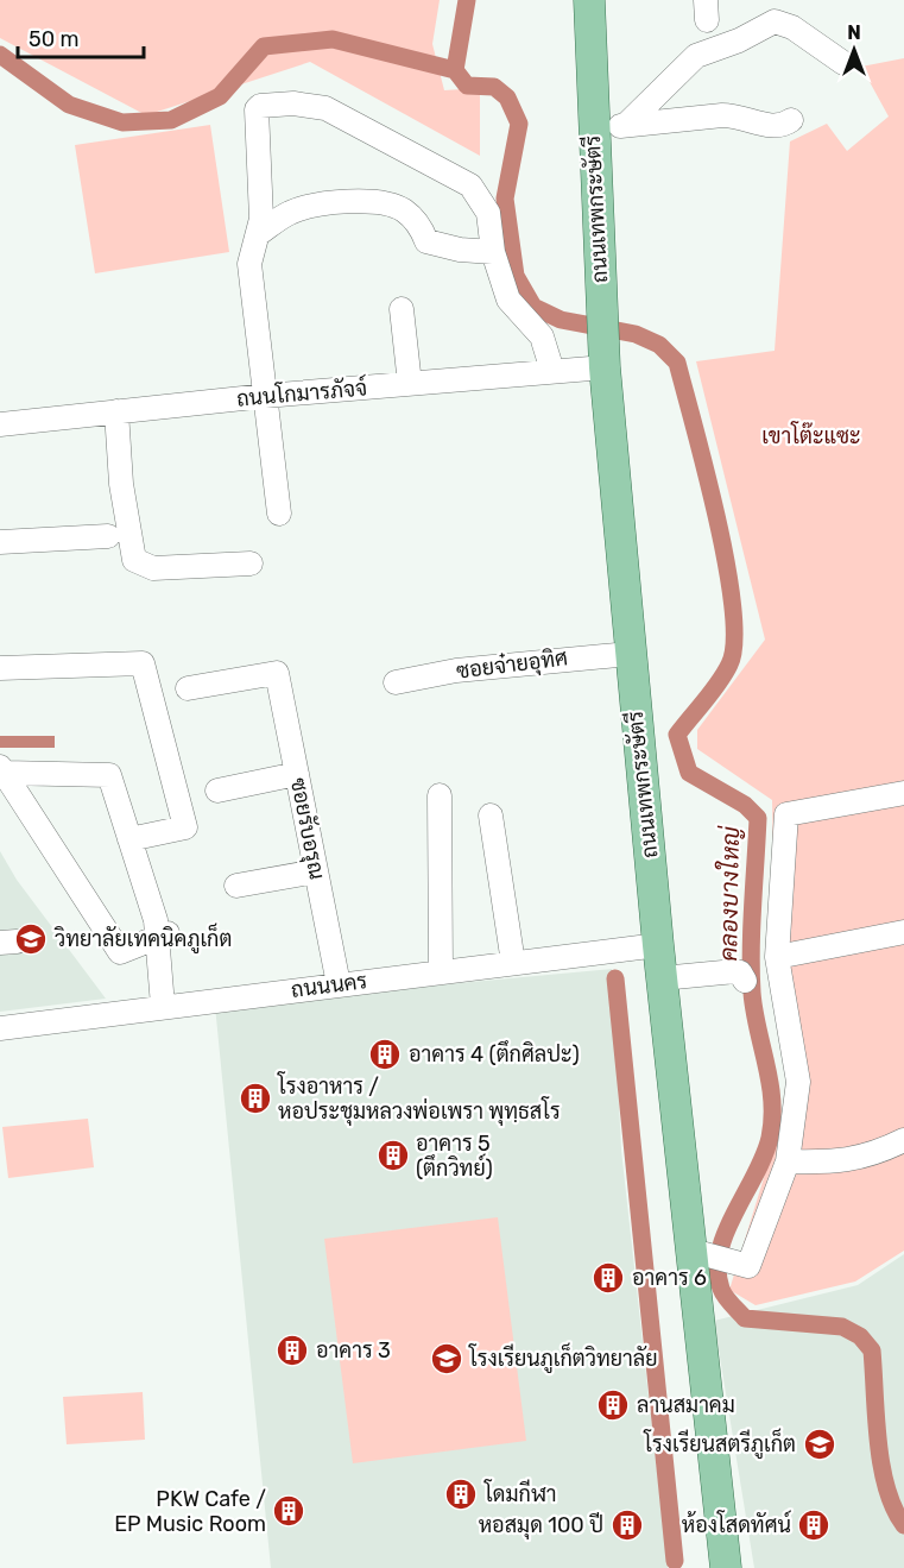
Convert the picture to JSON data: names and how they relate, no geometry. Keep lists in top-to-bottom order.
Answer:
{
  "streets": {
    "main road": ["ถนนเทพกระษัตรี"],
    "street": [
      "ถนนโกมารภัจจ์",
      "ซอยจ๋ายอุทิศ",
      "ซอยรับอรุณ",
      "ถนนนคร"
    ]
  },
  "crossings": [
    ["ถนนเทพกระษัตรี", "ถนนโกมารภัจจ์"],
    ["ถนนเทพกระษัตรี", "ซอยจ๋ายอุทิศ"],
    ["ถนนเทพกระษัตรี", "ถนนนคร"],
    ["ซอยรับอรุณ", "ถนนนคร"]
  ],
  "water": ["คลองบางใหญ่"],
  "parks": ["เขาโต๊ะแซะ"],
  "places": {
    "school or university": ["วิทยาลัยเทคนิคภูเก็ต", "โรงเรียนภูเก็ตวิทยาลัย", "โรงเรียนสตรีภูเก็ต"],
    "building": [
      "อาคาร 4 (ตึกศิลปะ)",
      "โรงอาหาร / หอประชุมหลวงพ่อเพรา พุทฺธสโร",
      "อาคาร 5 (ตึกวิทย์)",
      "อาคาร 6",
      "อาคาร 3",
      "ลานสมาคม",
      "โดมกีฬา",
      "PKW Cafe / EP Music Room",
      "หอสมุด 100 ปี",
      "ห้องโสดทัศน์"
    ]
  },
  "scale_bar": "50 m",
  "north": "top"
}
